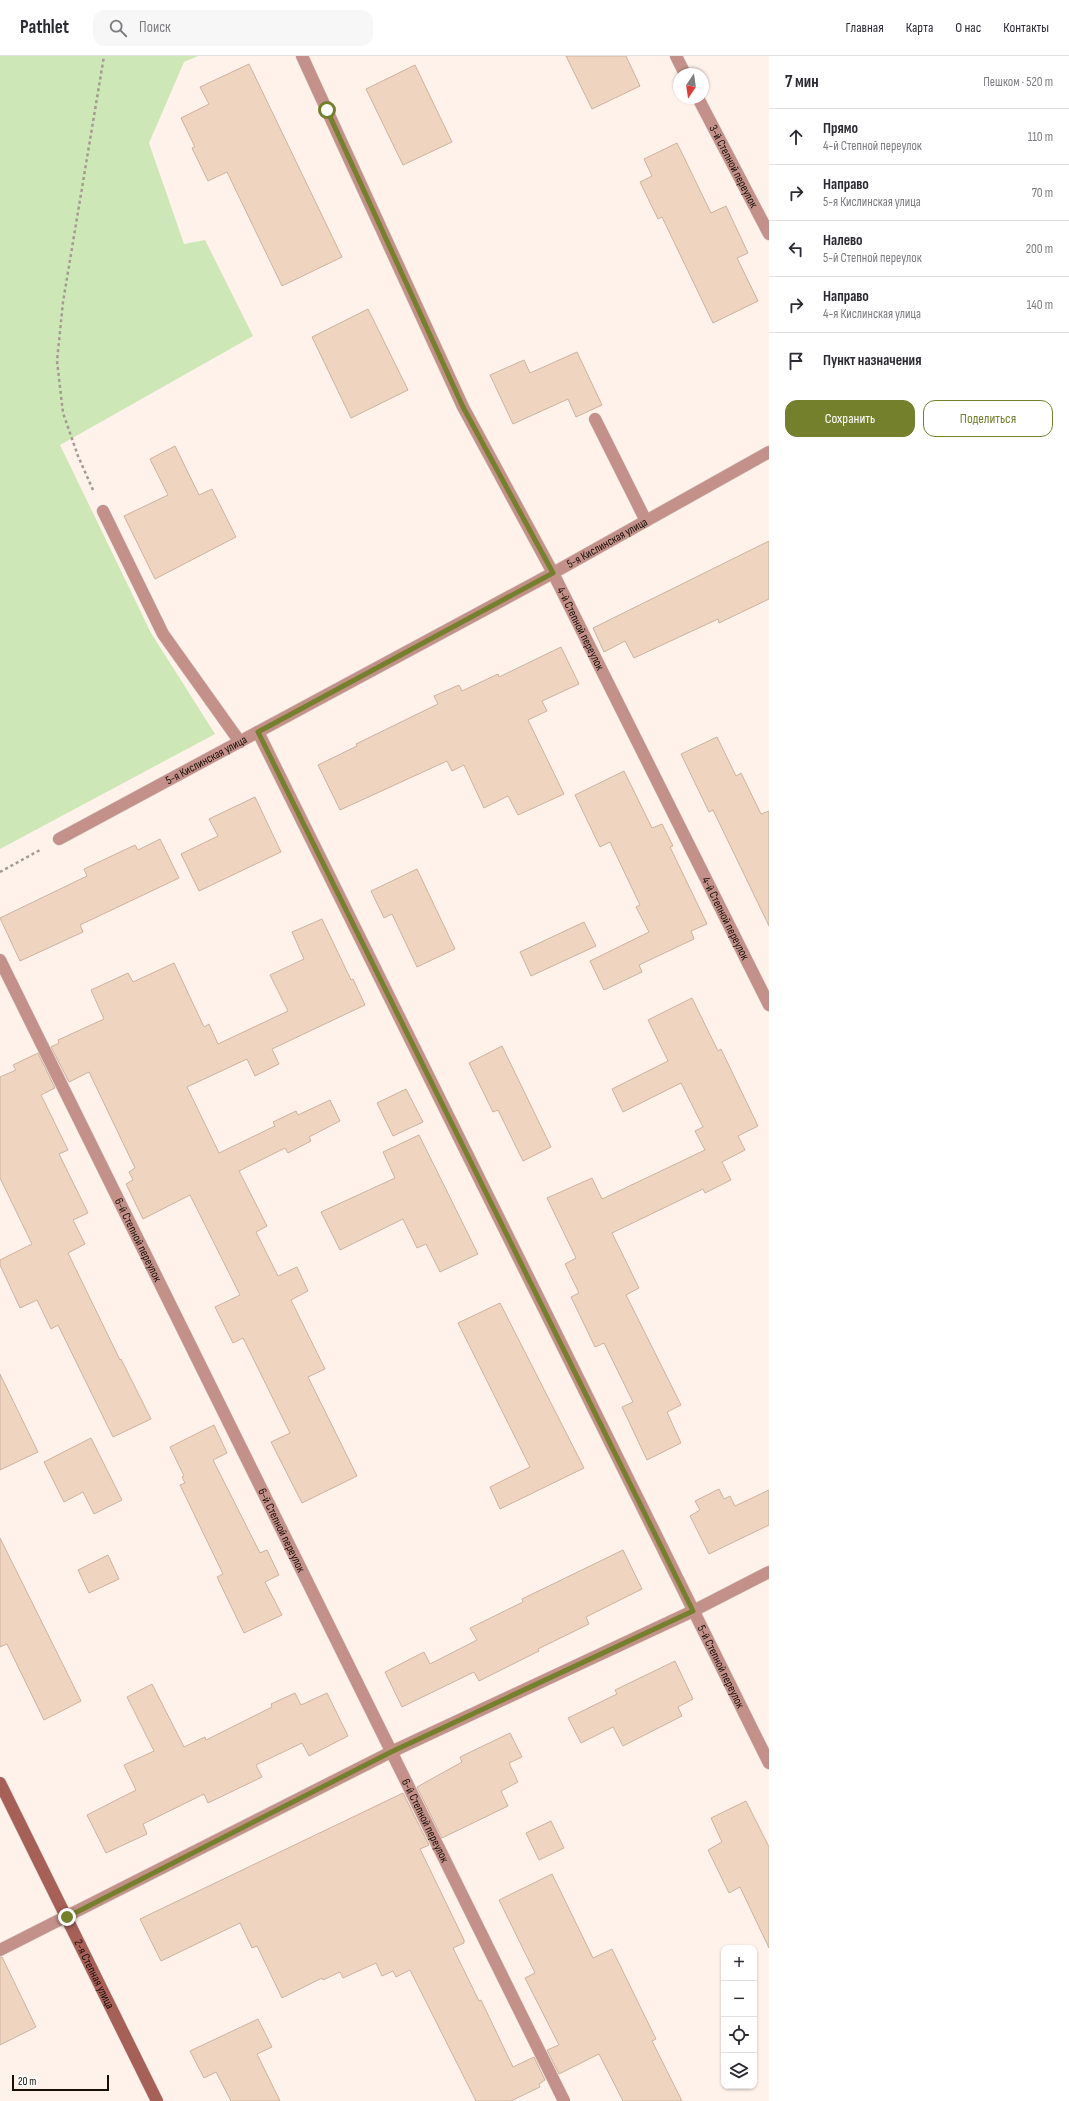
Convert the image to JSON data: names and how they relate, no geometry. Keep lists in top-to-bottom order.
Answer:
{
  "streets": {
    "street": [
      "3-й Степной переулок",
      "5-я Кислинская улица",
      "4-й Степной переулок",
      "6-й Степной переулок",
      "5-й Степной переулок",
      "2-я Степная улица"
    ]
  },
  "crossings": [
    ["5-я Кислинская улица", "4-й Степной переулок"],
    ["5-я Кислинская улица", "5-й Степной переулок"]
  ],
  "scale_bar": "20 m",
  "north": "bottom",
  "page": {
    "header": "Pathlet",
    "search": "Поиск",
    "nav": [
      "Главная",
      "Карта",
      "О нас",
      "Контакты"
    ],
    "heading": ["7 мин", "Пешком · 520 m"],
    "list": [
      ["Прямо", "4-й Степной переулок", "110 m"],
      ["Направо", "5-я Кислинская улица", "70 m"],
      ["Налево", "5-й Степной переулок", "200 m"],
      ["Направо", "4-я Кислинская улица", "140 m"],
      "Пункт назначения"
    ],
    "buttons": ["Сохранить", "Поделиться"],
    "map_buttons": ["+", "−"],
    "scale": "20 m"
  }
}
